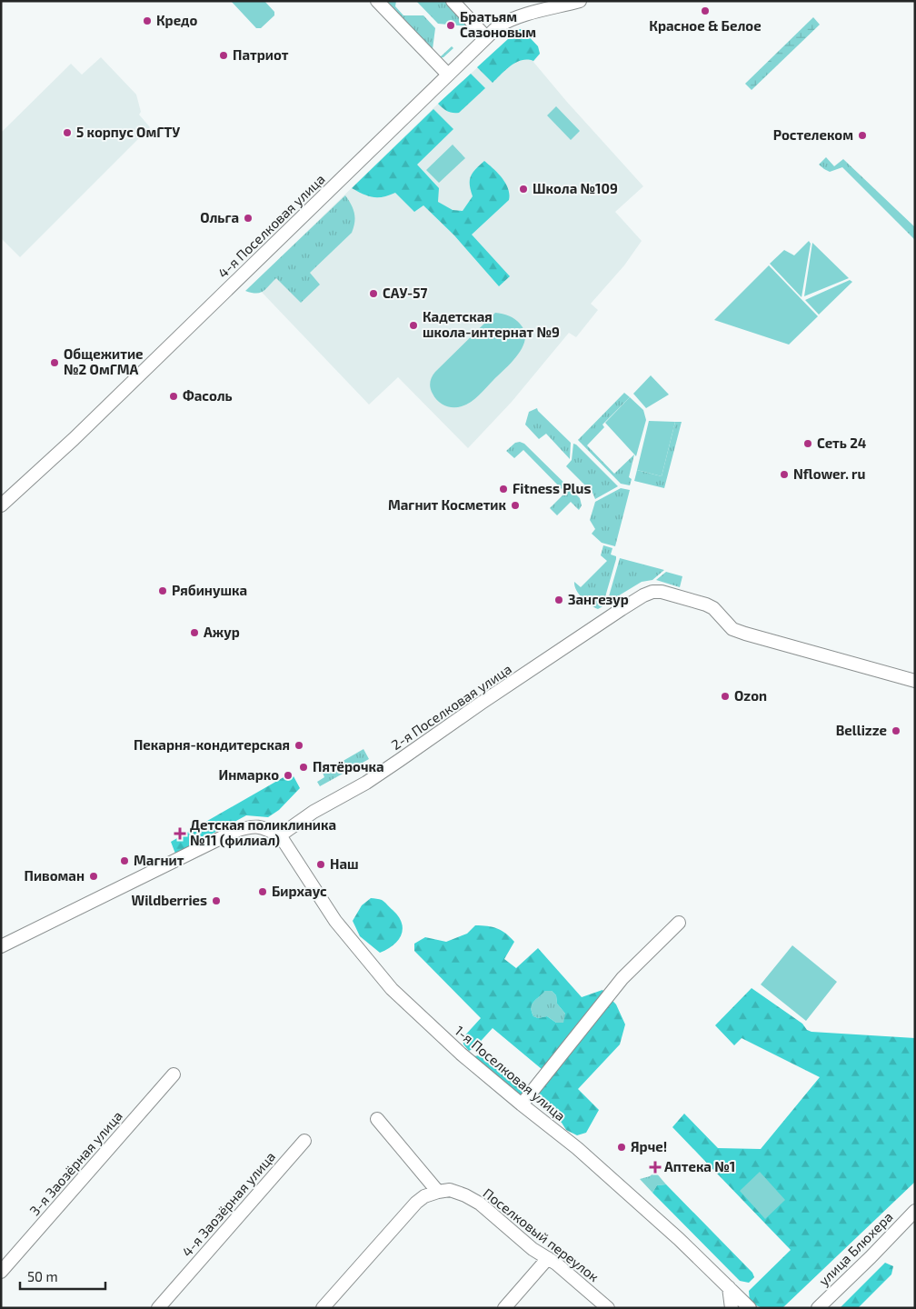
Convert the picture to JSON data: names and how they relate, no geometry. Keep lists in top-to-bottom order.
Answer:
{
  "streets": {
    "street": [
      "4-я Поселковая улица",
      "2-я Поселковая улица",
      "1-я Поселковая улица",
      "3-я Заозёрная улица",
      "4-я Заозёрная улица",
      "Поселковый переулок",
      "улица Блюхера"
    ]
  },
  "crossings": [
    ["2-я Поселковая улица", "1-я Поселковая улица"]
  ],
  "places": {
    "other": [
      "Красное & Белое",
      "Кредо",
      "Братьям Сазоновым",
      "Патриот",
      "5 корпус ОмГТУ",
      "Ростелеком",
      "Школа №109",
      "Ольга",
      "САУ-57",
      "Кадетская школа-интернат №9",
      "Общежитие №2 ОмГМА",
      "Фасоль",
      "Сеть 24",
      "Nflower. ru",
      "Fitness Plus",
      "Магнит Косметик",
      "Рябинушка",
      "Зангезур",
      "Ажур",
      "Ozon",
      "Bellizze",
      "Пекарня-кондитерская",
      "Пятёрочка",
      "Инмарко",
      "Магнит",
      "Наш",
      "Пивоман",
      "Бирхаус",
      "Wildberries",
      "Ярче!"
    ],
    "health": ["Детская поликлиника №11 (филиал)", "Аптека №1"]
  },
  "scale_bar": "50 m"
}
